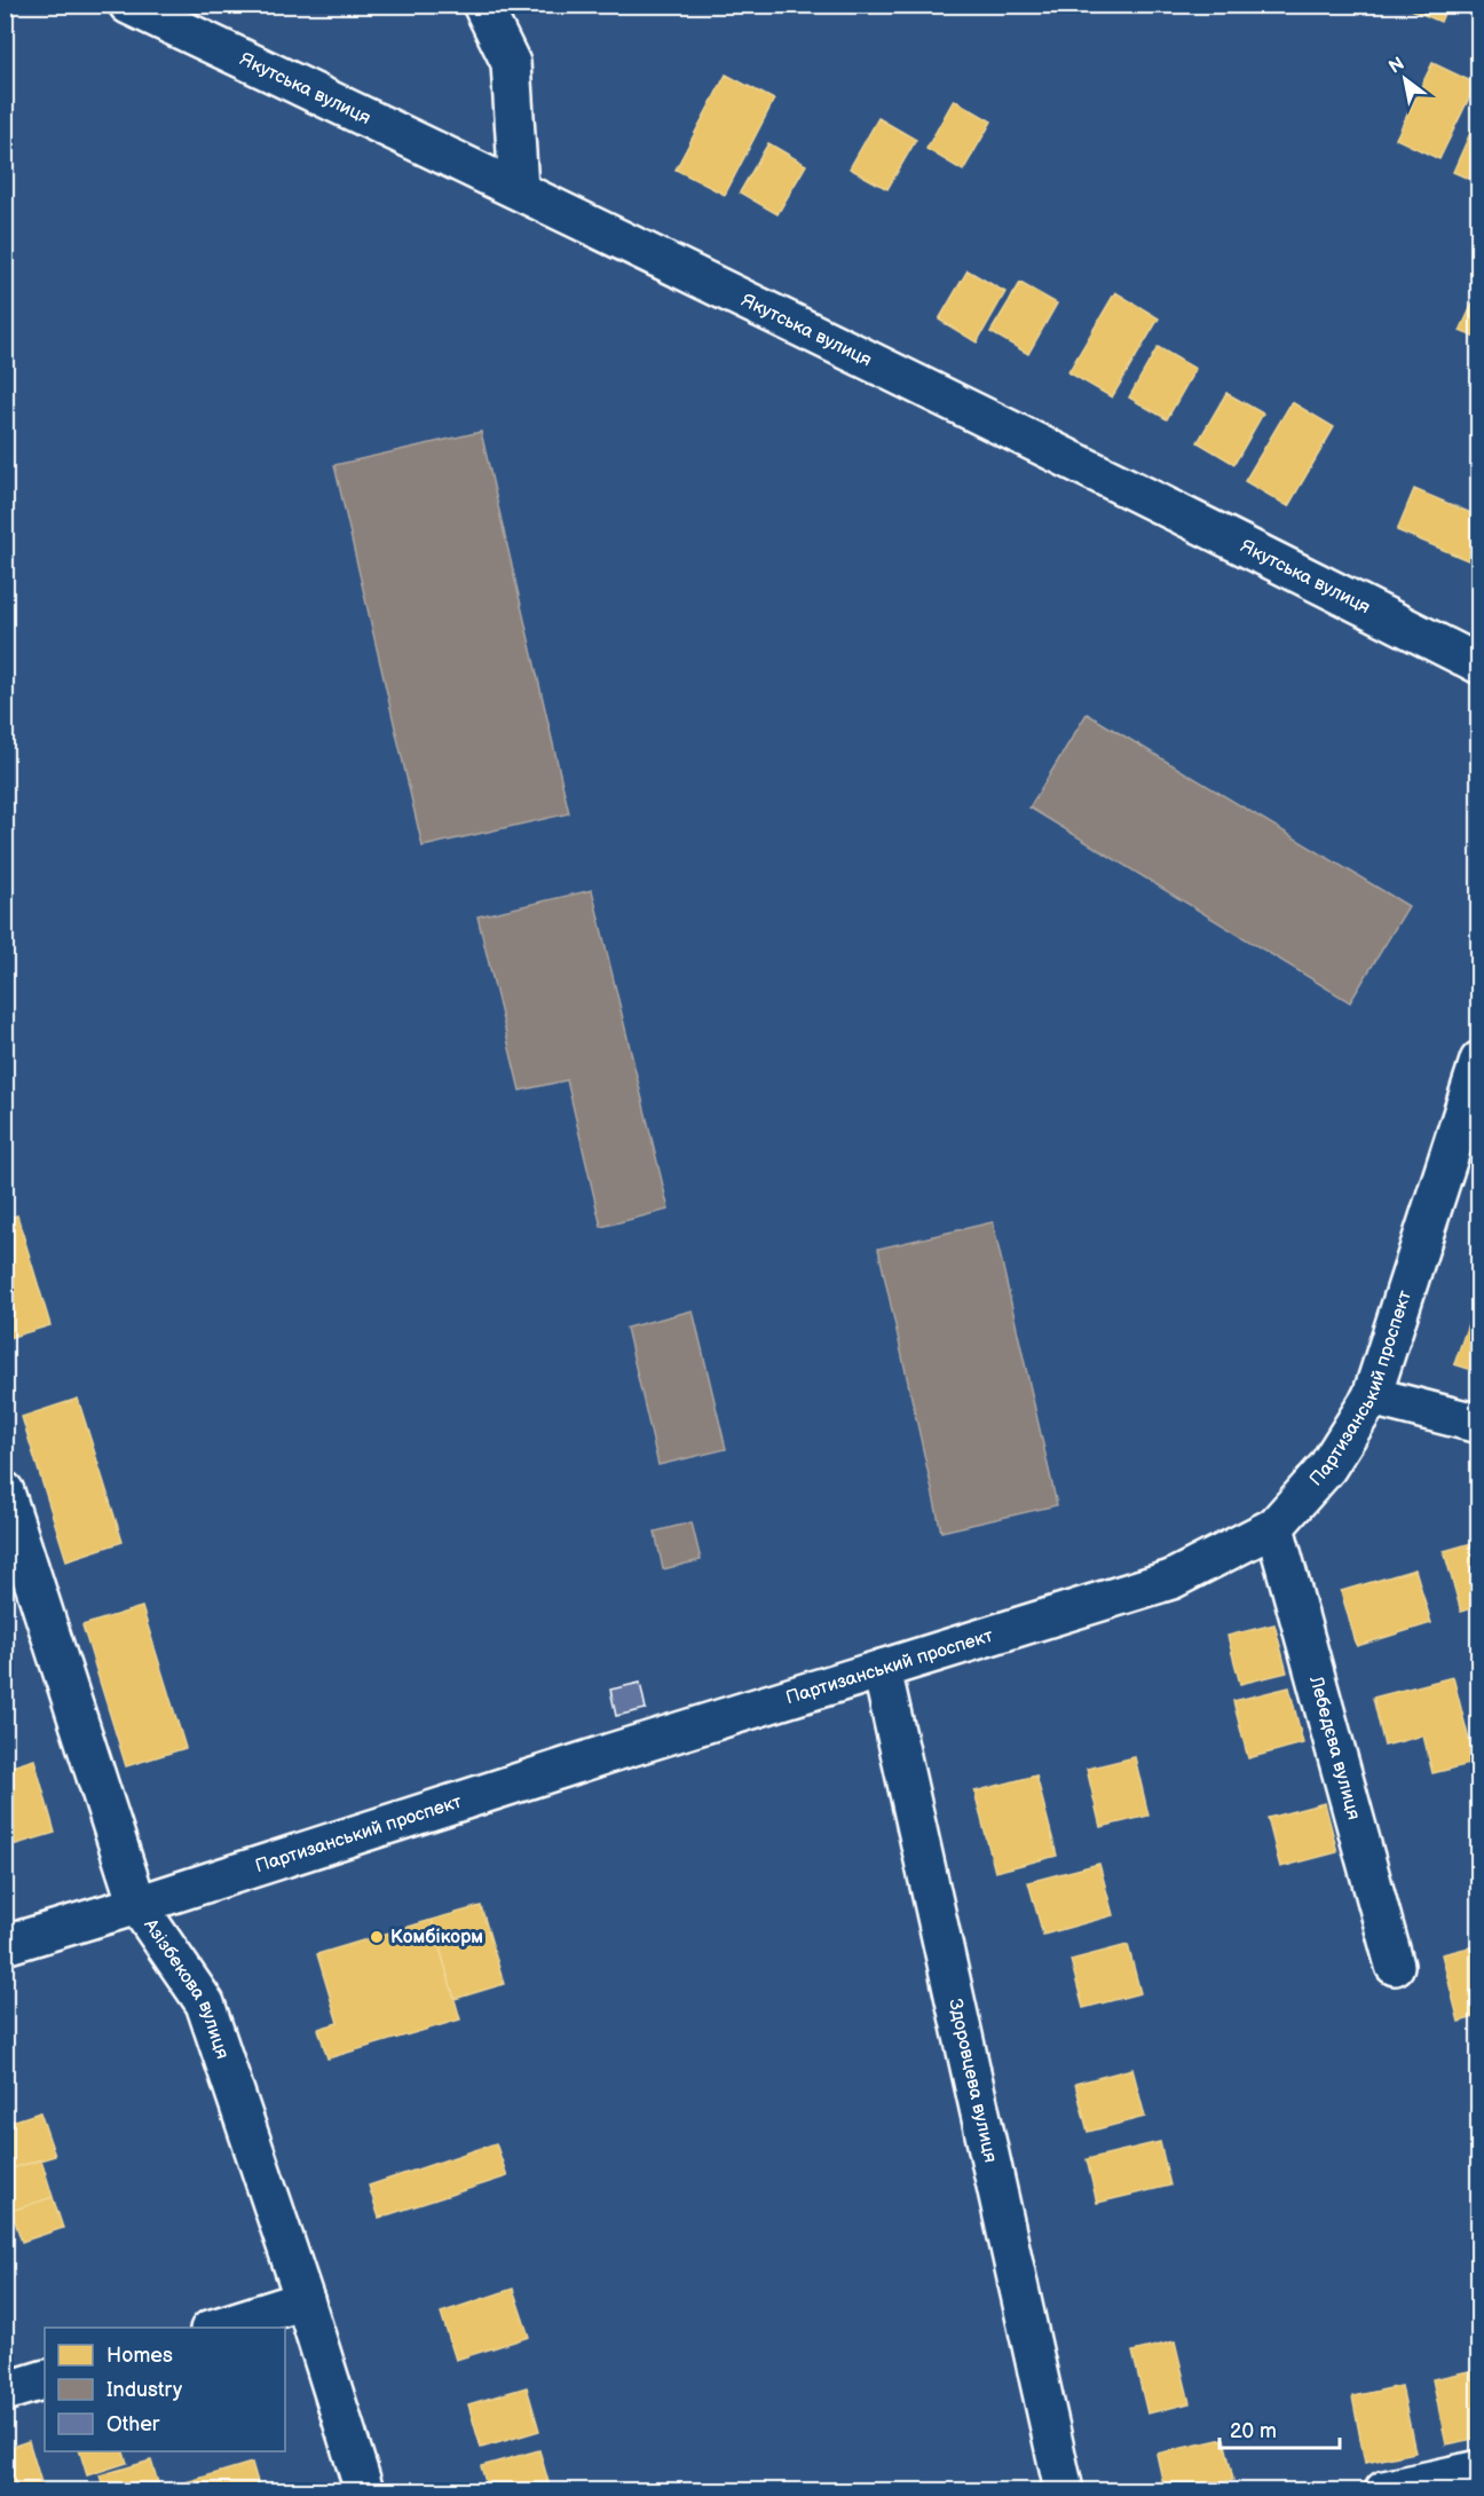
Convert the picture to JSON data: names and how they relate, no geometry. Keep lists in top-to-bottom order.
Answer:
{
  "streets": {
    "street": [
      "Якутська вулиця",
      "Партизанський проспект",
      "Лебедєва вулиця",
      "Азізбекова вулиця",
      "Здоровцева вулиця"
    ]
  },
  "crossings": [
    ["Партизанський проспект", "Лебедєва вулиця"],
    ["Партизанський проспект", "Азізбекова вулиця"],
    ["Партизанський проспект", "Здоровцева вулиця"]
  ],
  "places": ["Комбікорм"],
  "legend": ["Homes", "Industry", "Other"],
  "scale_bar": "20 m",
  "north": "top left"
}
